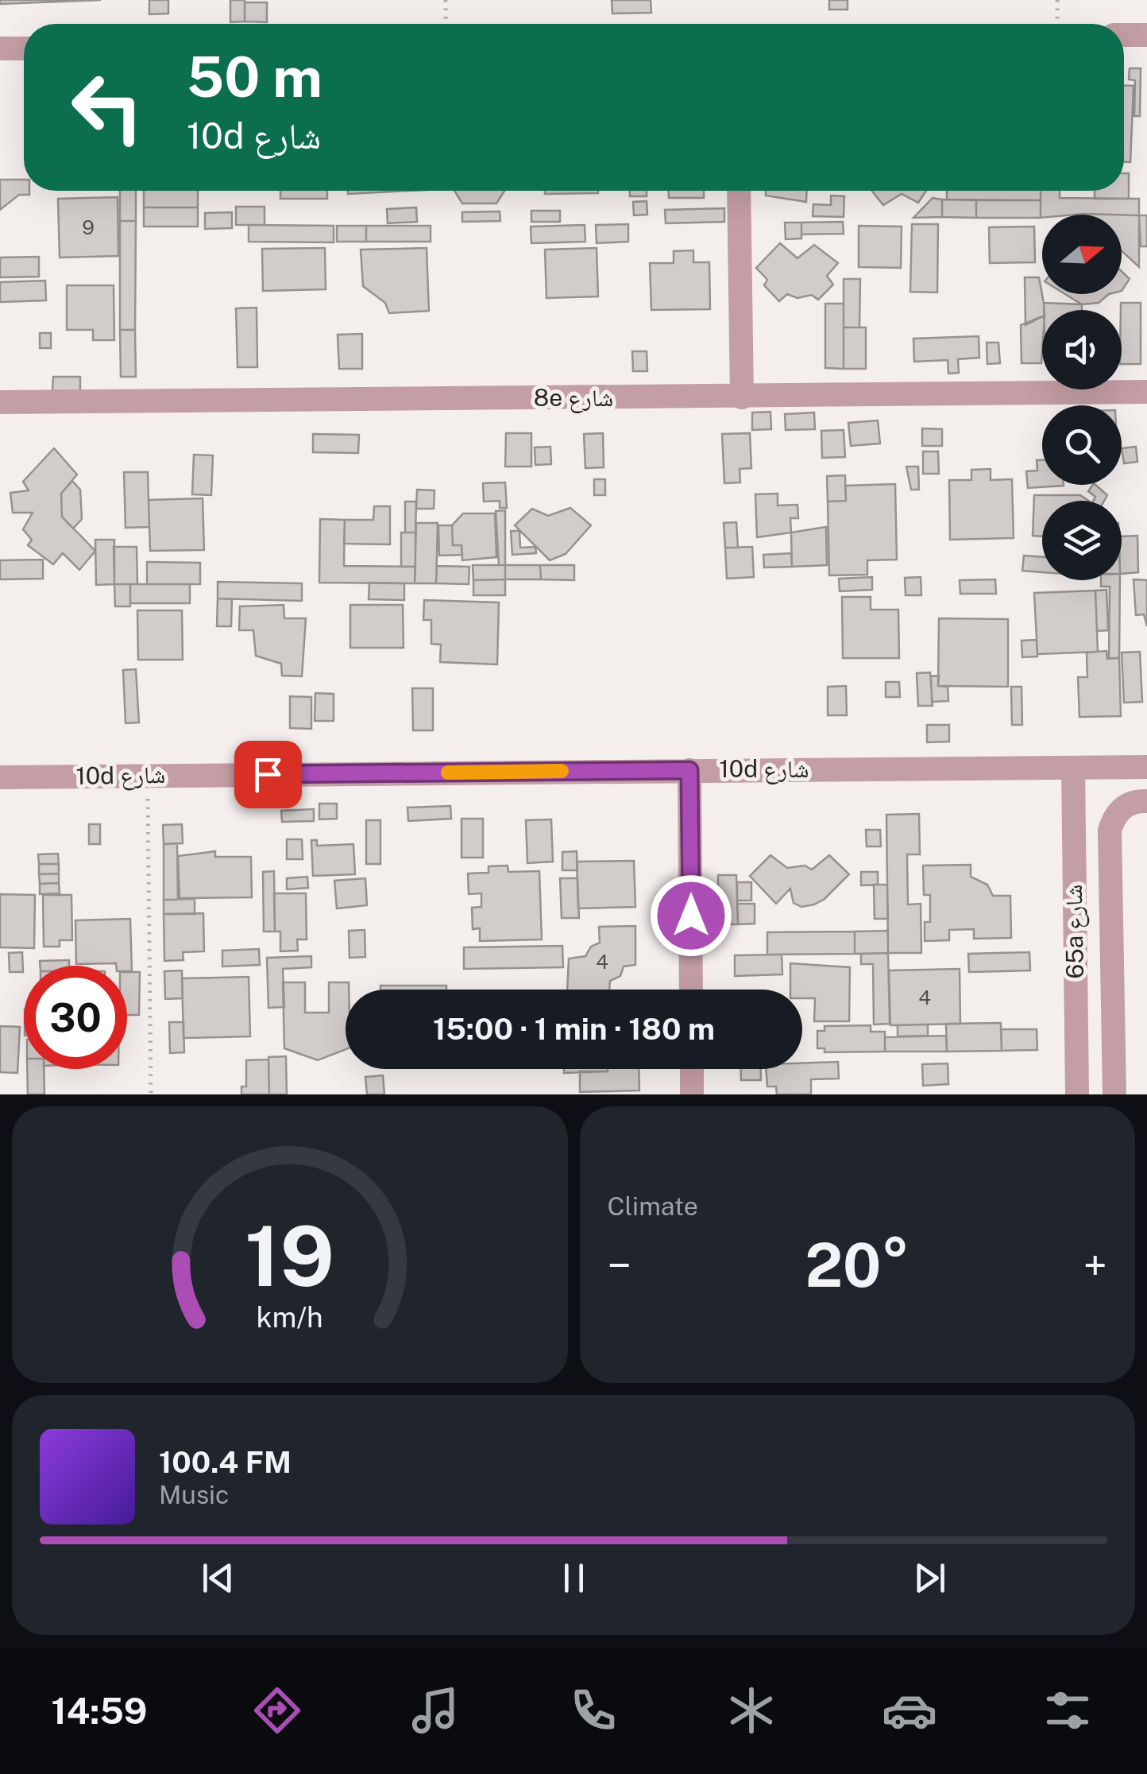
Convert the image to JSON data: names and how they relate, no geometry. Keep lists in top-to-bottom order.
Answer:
{
  "streets": {
    "street": ["8e شارع", "10d شارع", "65a شارع"]
  },
  "crossings": [
    ["10d شارع", "65a شارع"]
  ],
  "house_numbers": ["9", "4", "4"],
  "north": "right",
  "page": {
    "turn": ["50 m", "10d شارع"],
    "limit": "30",
    "trip": "15:00 · 1 min · 180 m",
    "tile": "Climate",
    "heat": ["−", "20°", "+"],
    "song": ["100.4 FM", "Music"],
    "tabs": "14:59",
    "gauge": ["19", "km/h"]
  }
}
